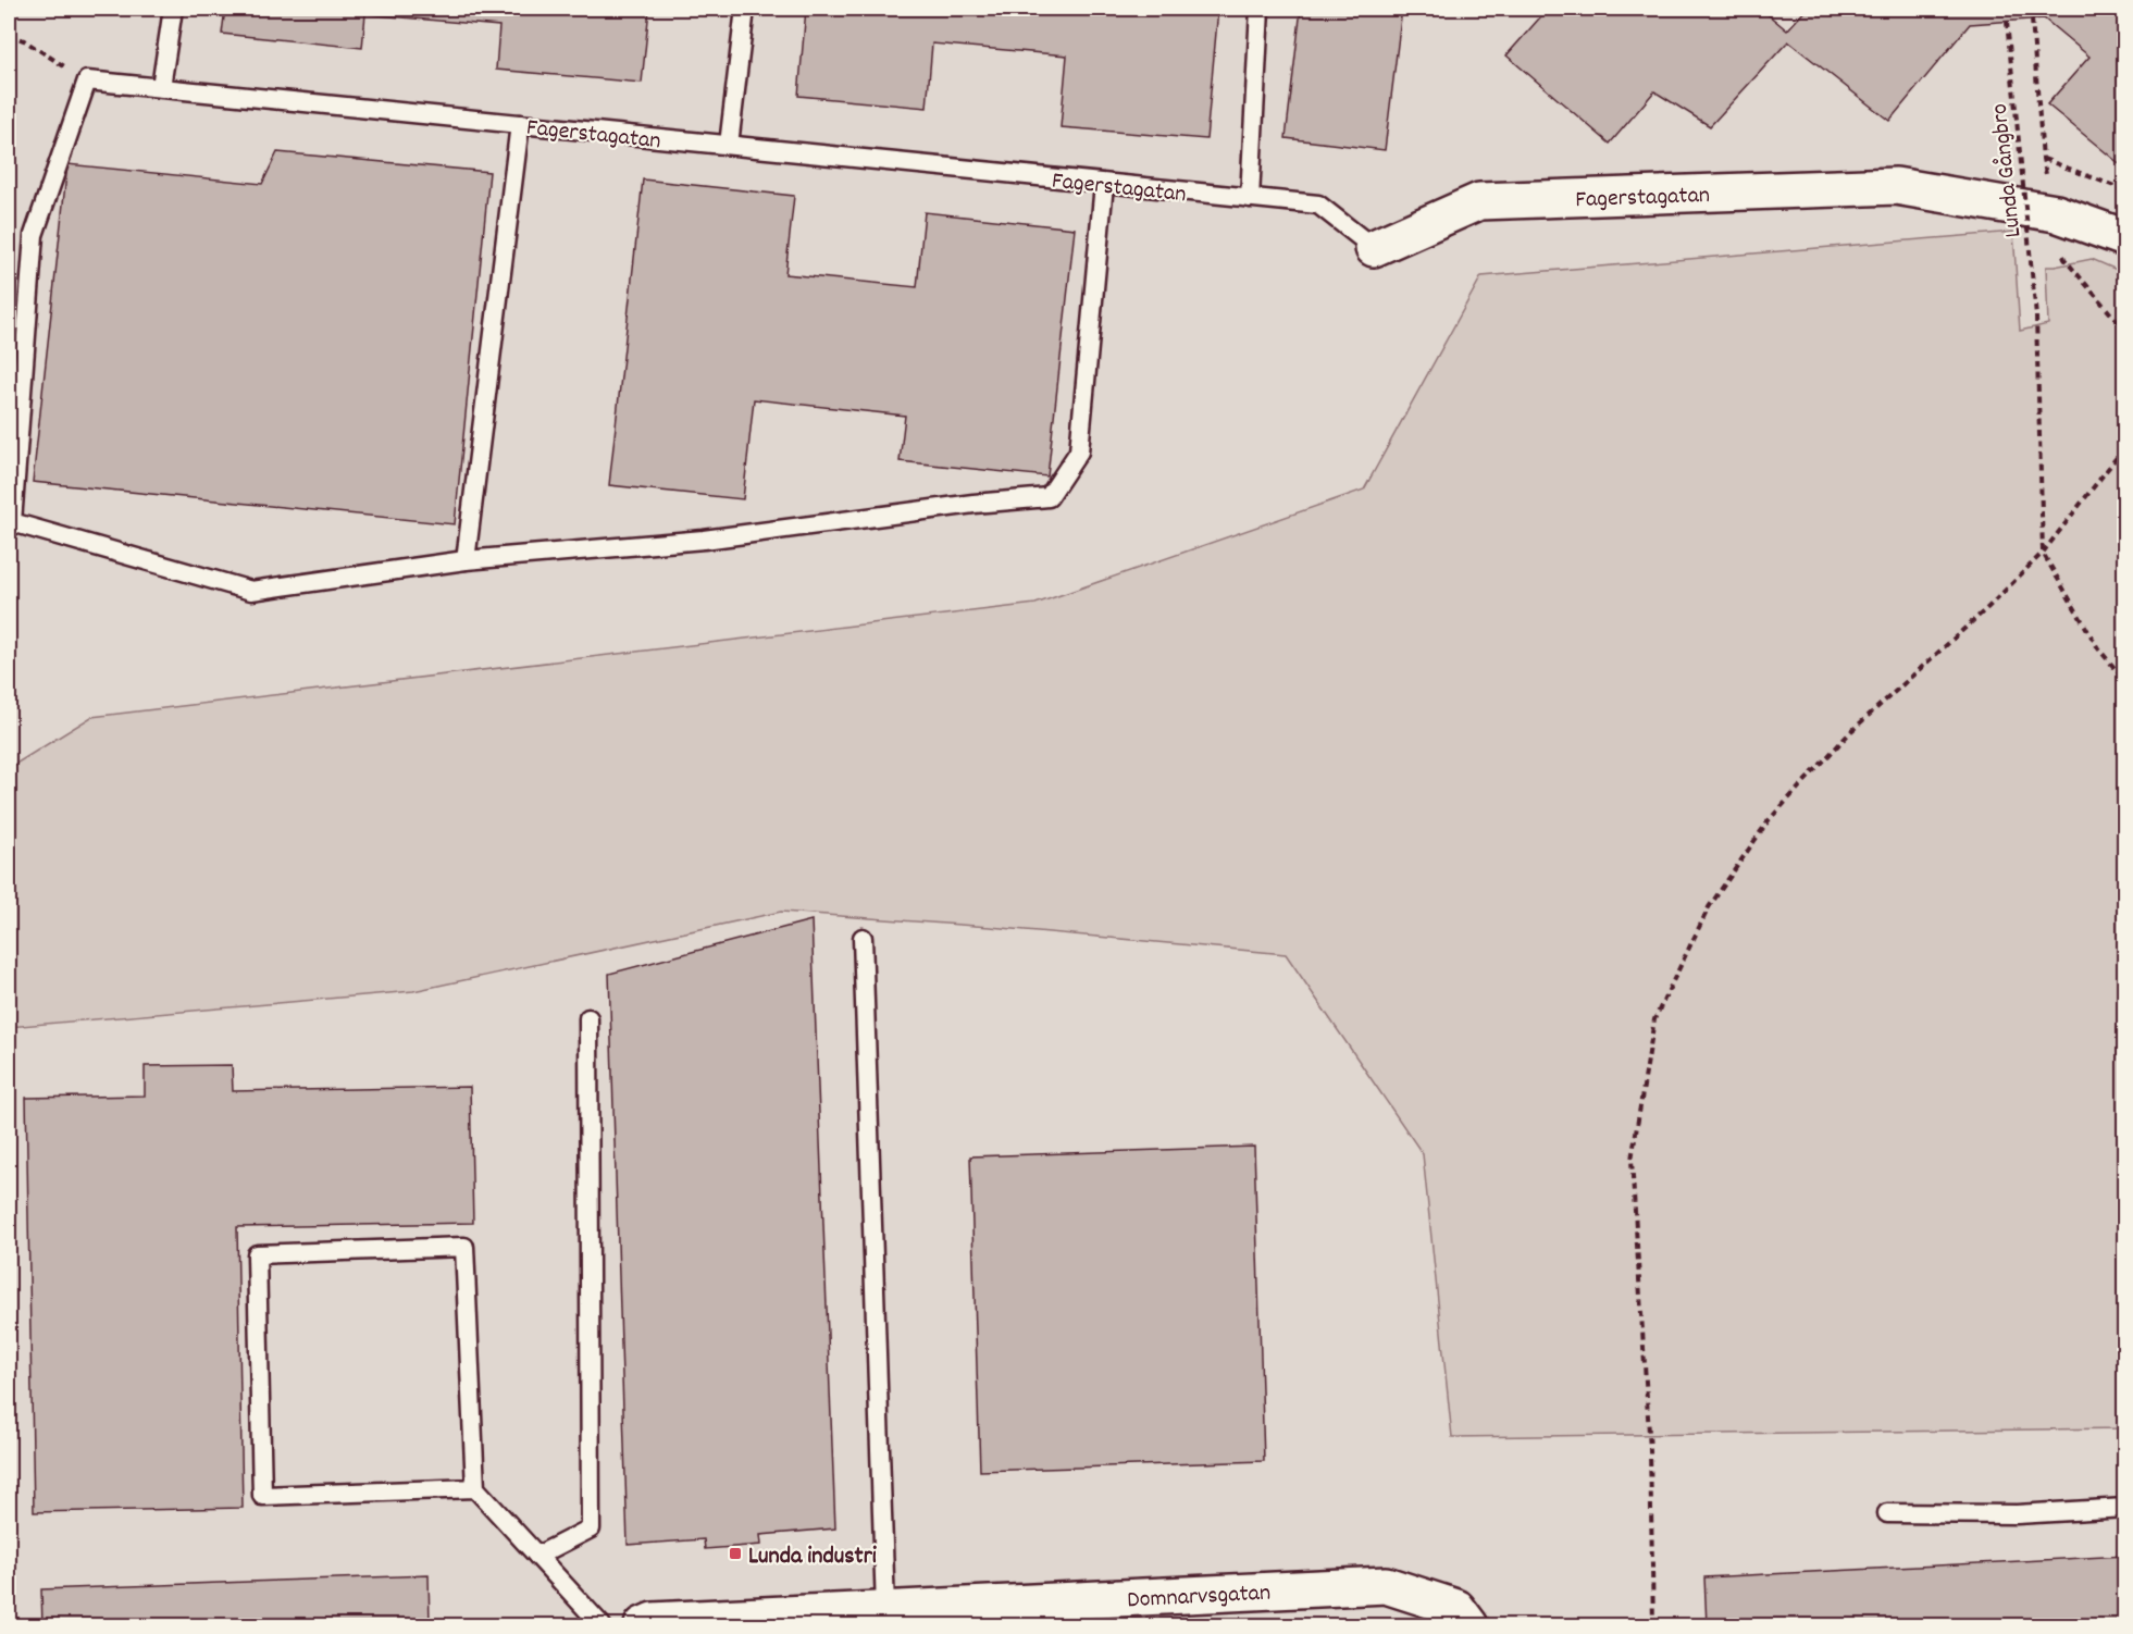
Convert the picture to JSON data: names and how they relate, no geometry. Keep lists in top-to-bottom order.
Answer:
{
  "streets": {
    "street": ["Fagerstagatan", "Domnarvsgatan"],
    "path": ["Lunda Gångbro"]
  },
  "places": {
    "transit": ["Lunda industri"]
  }
}
